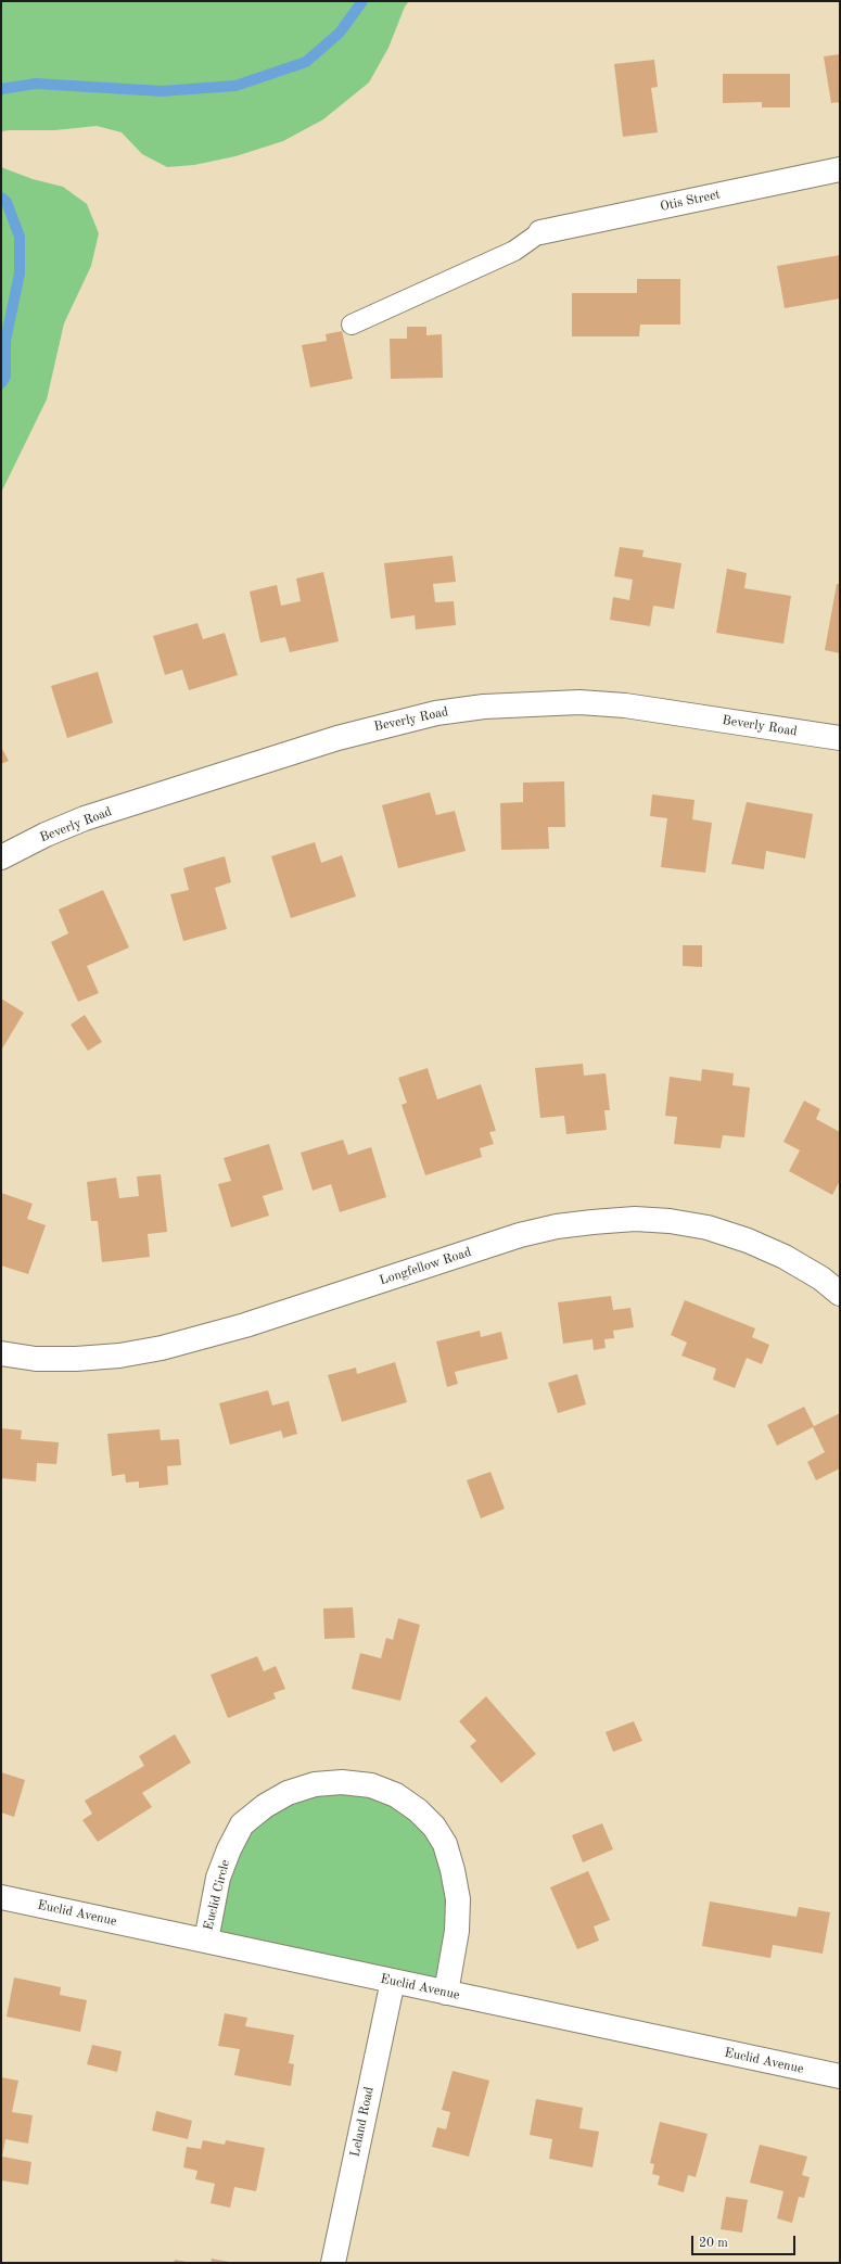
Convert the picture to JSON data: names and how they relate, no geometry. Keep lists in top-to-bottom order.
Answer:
{
  "streets": {
    "street": [
      "Otis Street",
      "Beverly Road",
      "Longfellow Road",
      "Euclid Circle",
      "Euclid Avenue",
      "Leland Road"
    ]
  },
  "crossings": [
    ["Euclid Circle", "Euclid Avenue"],
    ["Euclid Avenue", "Leland Road"]
  ],
  "scale_bar": "20 m"
}
